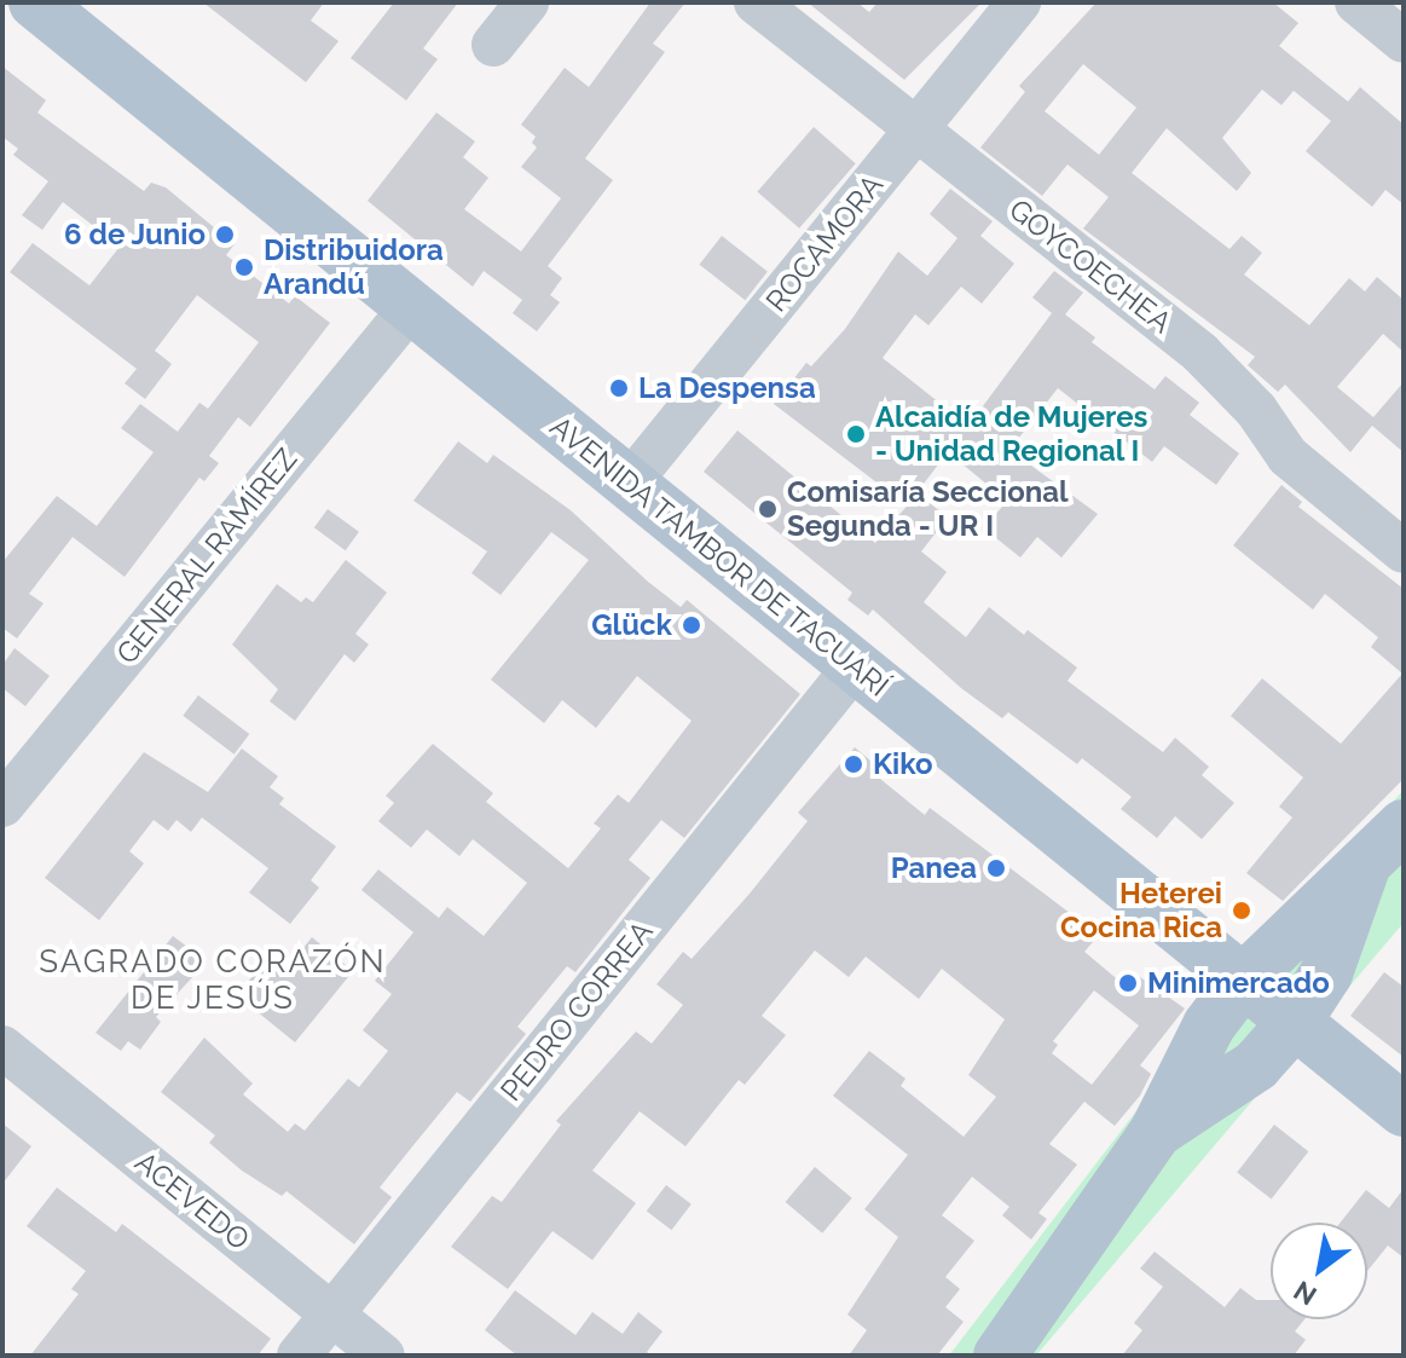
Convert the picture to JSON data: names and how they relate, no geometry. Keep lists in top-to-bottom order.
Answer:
{
  "streets": {
    "main road": ["AVENIDA TAMBOR DE TACUARÍ"],
    "street": [
      "ROCAMORA",
      "GOYCOECHEA",
      "GENERAL RAMÍREZ",
      "PEDRO CORREA",
      "ACEVEDO"
    ]
  },
  "crossings": [
    ["ROCAMORA", "GOYCOECHEA"],
    ["ROCAMORA", "AVENIDA TAMBOR DE TACUARÍ"],
    ["GENERAL RAMÍREZ", "AVENIDA TAMBOR DE TACUARÍ"],
    ["AVENIDA TAMBOR DE TACUARÍ", "PEDRO CORREA"],
    ["PEDRO CORREA", "ACEVEDO"]
  ],
  "districts": ["SAGRADO CORAZÓN DE JESÚS"],
  "places": [
    "6 de Junio",
    "Distribuidora Arandú",
    "La Despensa",
    "Alcaidía de Mujeres - Unidad Regional I",
    "Comisaría Seccional Segunda - UR I",
    "Glück",
    "Kiko",
    "Panea",
    "Heterei Cocina Rica",
    "Minimercado"
  ],
  "north": "bottom left"
}
